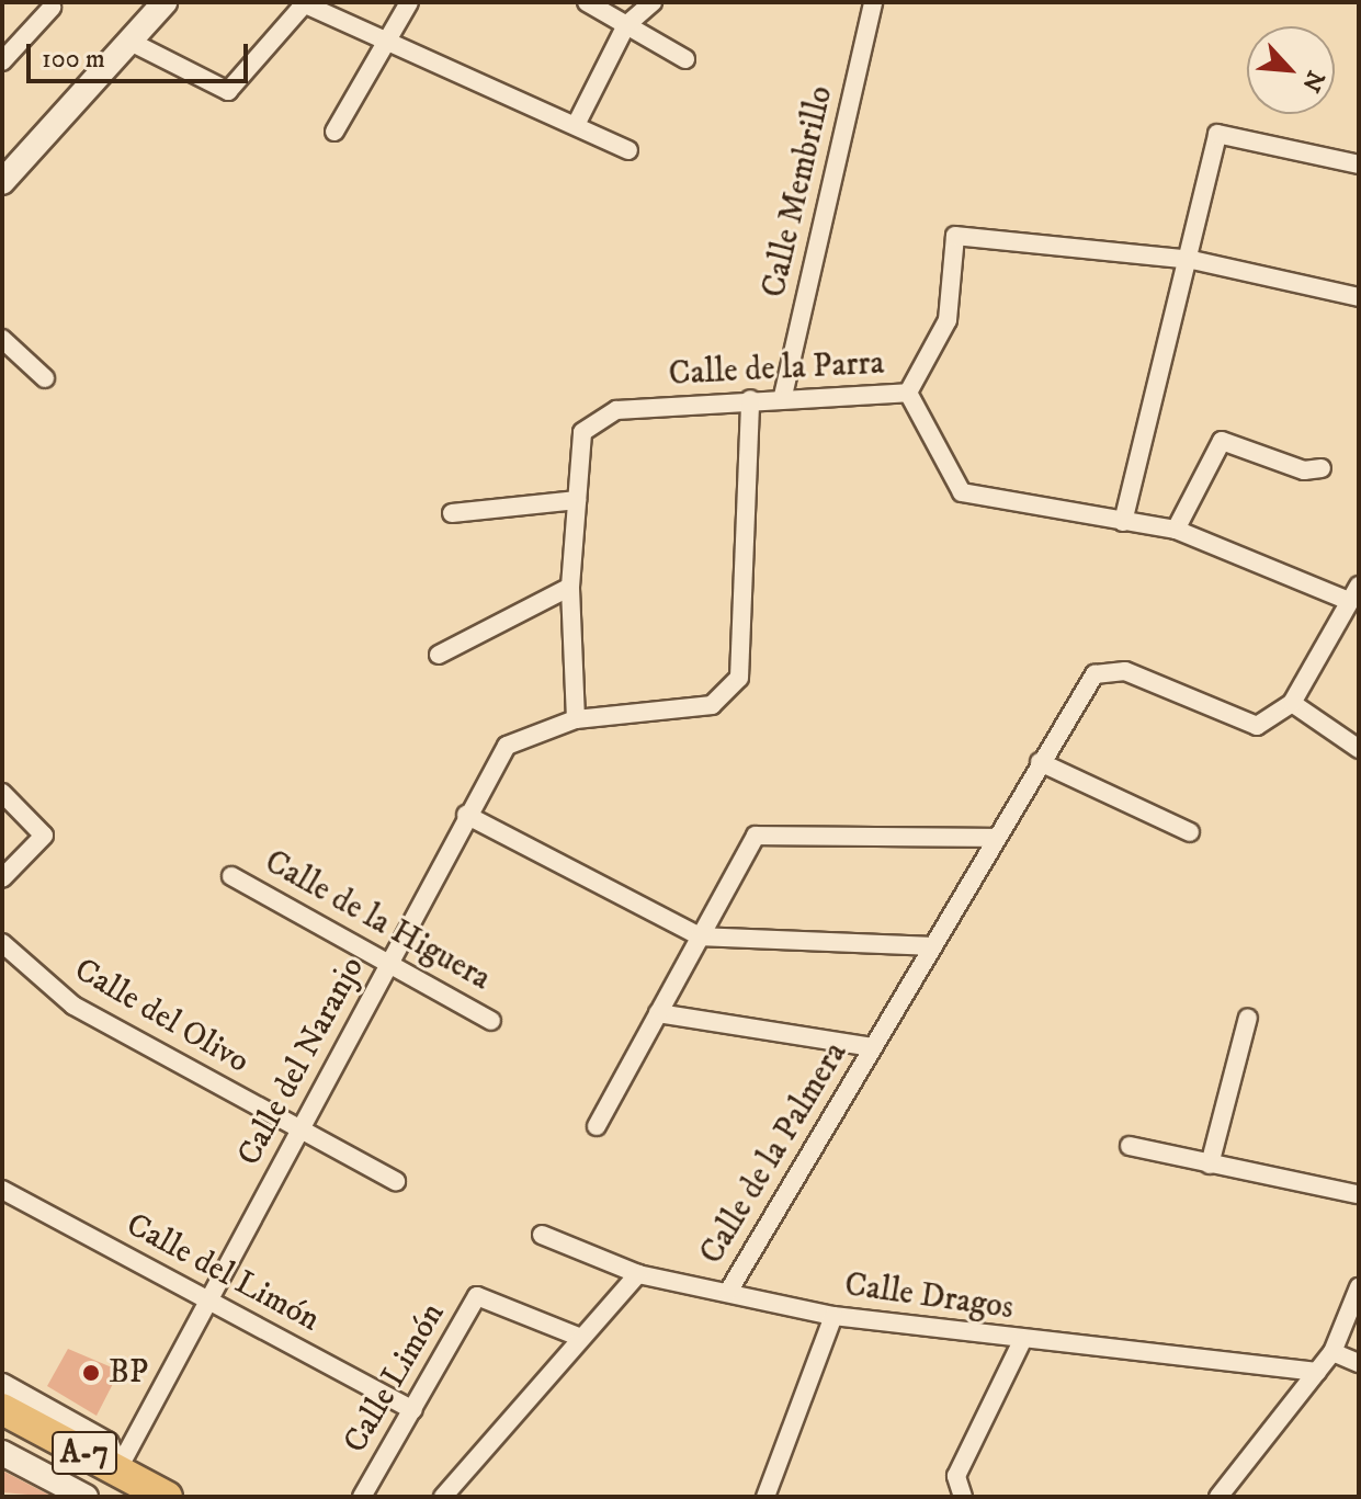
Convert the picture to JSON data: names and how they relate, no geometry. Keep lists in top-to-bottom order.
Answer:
{
  "streets": {
    "highway": ["A-7"],
    "street": [
      "Calle Membrillo",
      "Calle de la Parra",
      "Calle de la Higuera",
      "Calle del Olivo",
      "Calle del Naranjo",
      "Calle de la Palmera",
      "Calle del Limón",
      "Calle Dragos",
      "Calle Limón"
    ]
  },
  "crossings": [
    ["Calle Membrillo", "Calle de la Parra"],
    ["Calle de la Parra", "Calle del Naranjo"],
    ["Calle de la Parra", "Calle de la Palmera"],
    ["Calle de la Higuera", "Calle del Naranjo"],
    ["Calle del Olivo", "Calle del Naranjo"],
    ["Calle del Naranjo", "Calle del Limón"],
    ["Calle del Naranjo", "A-7"],
    ["Calle de la Palmera", "Calle Dragos"],
    ["Calle del Limón", "Calle Limón"]
  ],
  "places": ["BP"],
  "scale_bar": "100 m",
  "north": "bottom right"
}
